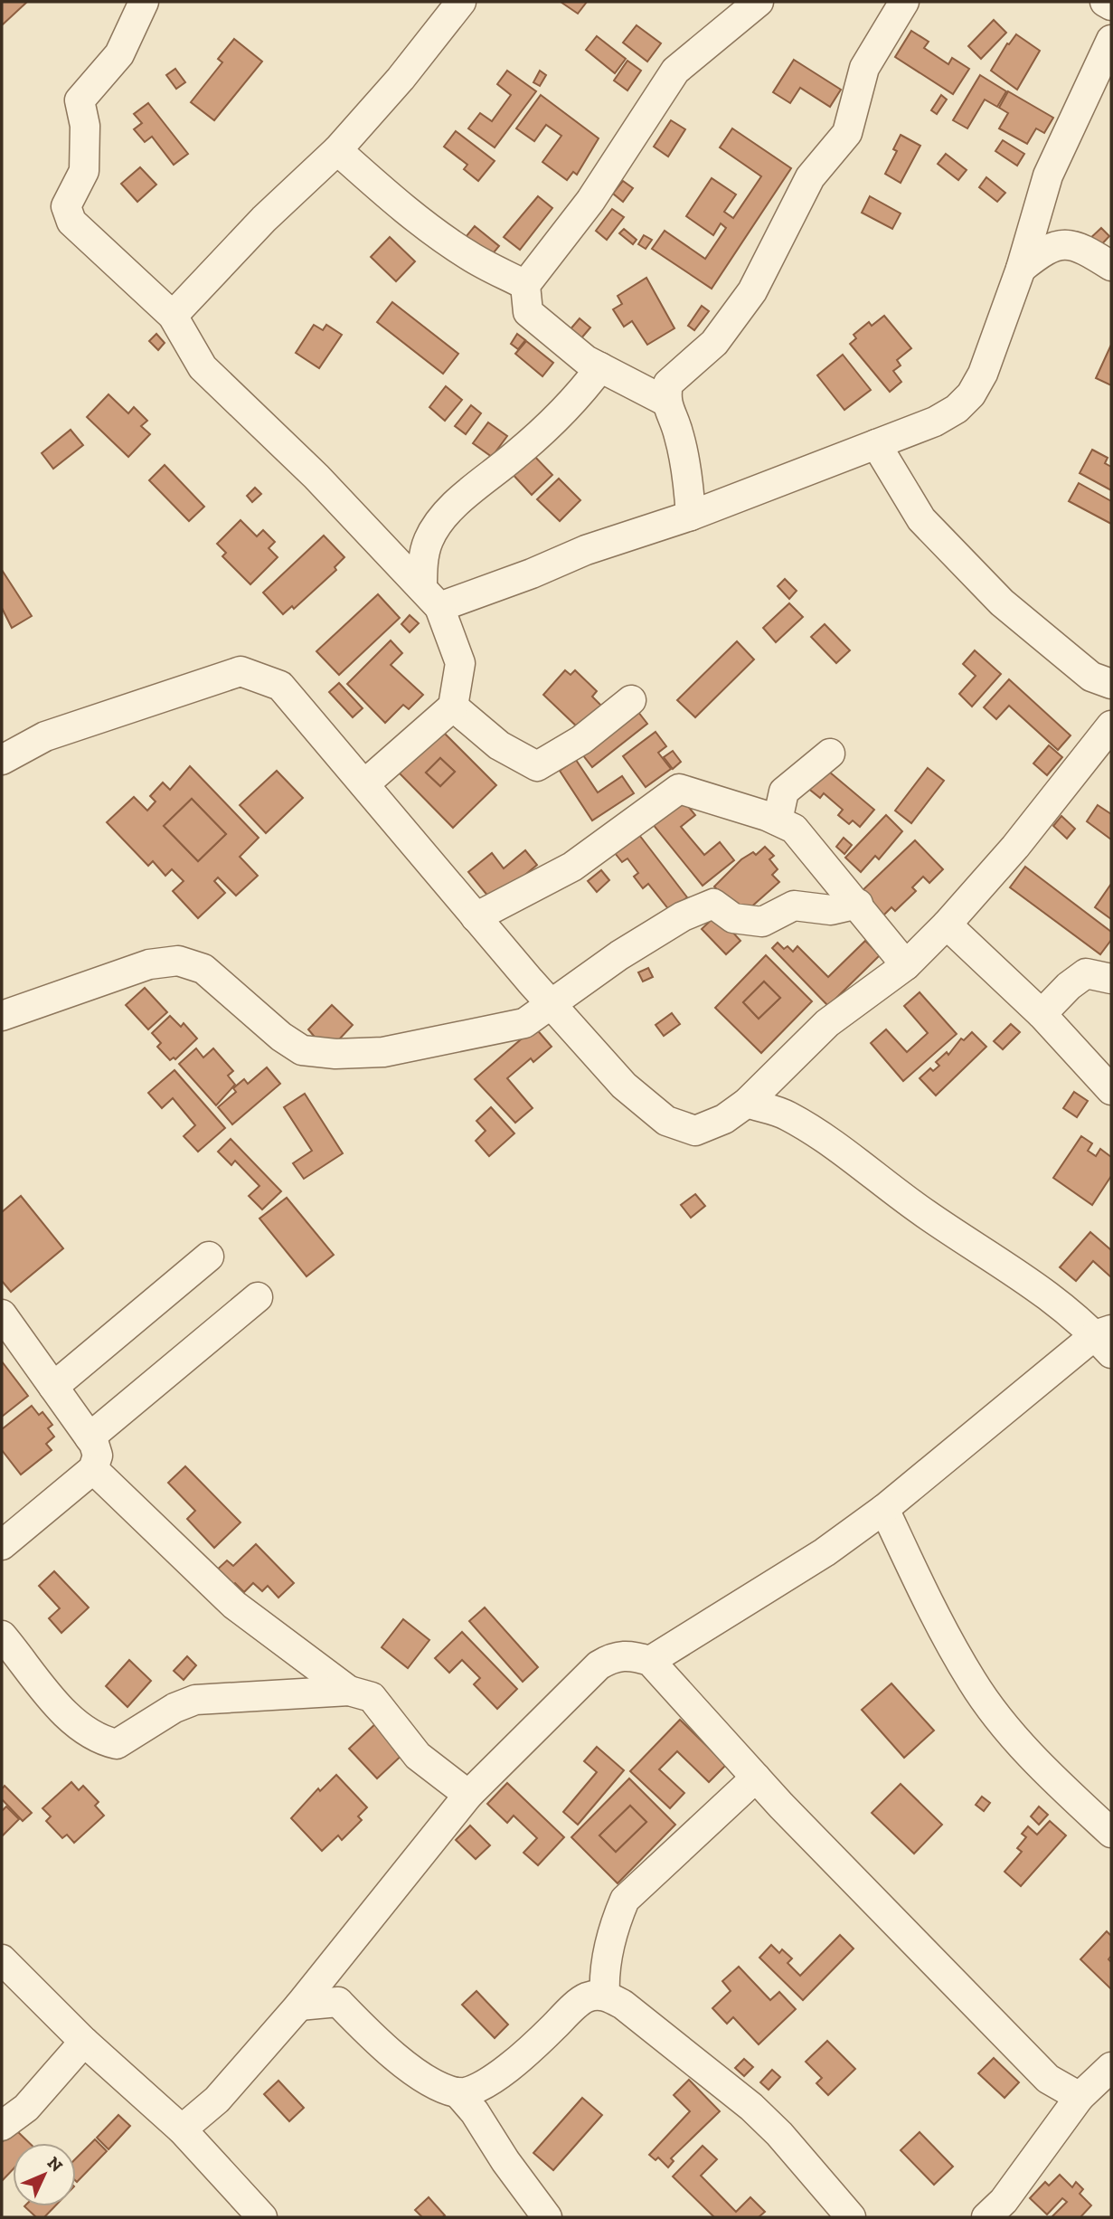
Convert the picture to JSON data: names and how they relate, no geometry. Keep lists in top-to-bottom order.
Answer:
{
  "north": "top right"
}
